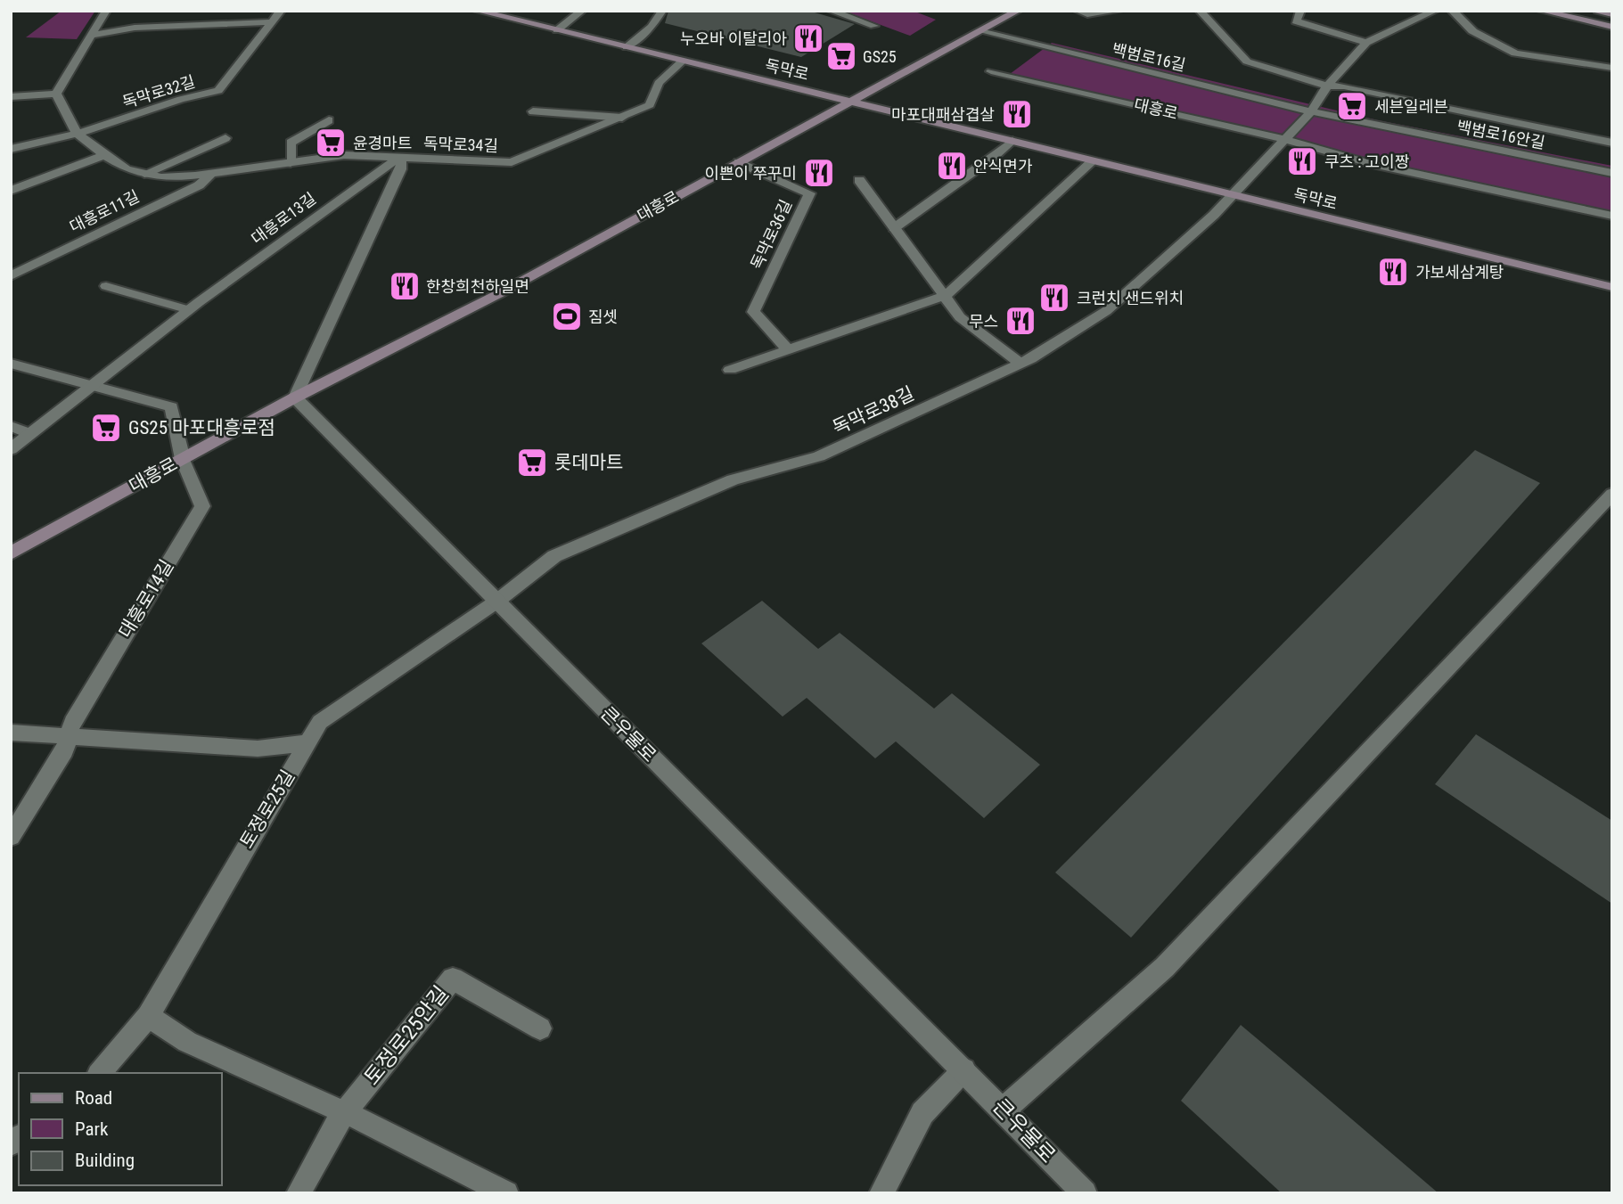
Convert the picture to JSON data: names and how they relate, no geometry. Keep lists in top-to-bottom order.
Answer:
{
  "streets": {
    "main road": ["독막로", "대흥로"],
    "street": [
      "백범로16길",
      "독막로32길",
      "백범로16안길",
      "독막로34길",
      "대흥로11길",
      "대흥로13길",
      "독막로36길",
      "독막로38길",
      "대흥로14길",
      "큰우물로",
      "토정로25길",
      "토정로25안길"
    ]
  },
  "crossings": [
    ["백범로16길", "대흥로"],
    ["백범로16길", "백범로16안길"],
    ["독막로", "대흥로"],
    ["독막로", "독막로34길"],
    ["독막로", "독막로38길"],
    ["독막로32길", "독막로34길"],
    ["대흥로", "독막로36길"],
    ["대흥로", "대흥로14길"],
    ["대흥로", "큰우물로"],
    ["독막로34길", "대흥로11길"],
    ["독막로34길", "대흥로13길"],
    ["독막로38길", "큰우물로"],
    ["독막로38길", "토정로25길"],
    ["큰우물로", "토정로25길"]
  ],
  "places": {
    "restaurant": [
      "누오바 이탈리아",
      "마포대패삼겹살",
      "쿠츠 : 고이짱",
      "안식면가",
      "이쁜이 쭈꾸미",
      "가보세삼계탕",
      "한창희천하일면",
      "크런치 샌드위치",
      "무스"
    ],
    "supermarket": [
      "GS25",
      "세븐일레븐",
      "윤경마트",
      "GS25 마포대흥로점",
      "롯데마트"
    ],
    "sports": ["짐셋"]
  },
  "legend": ["Road", "Park", "Building"]
}
